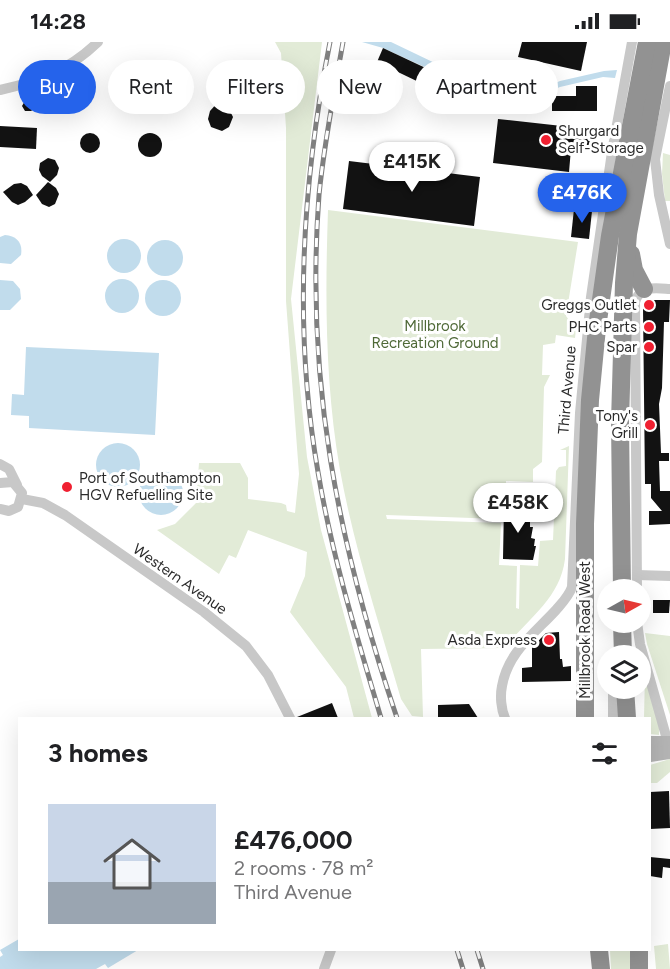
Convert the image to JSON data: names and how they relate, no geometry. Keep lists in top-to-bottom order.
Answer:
{
  "streets": {
    "highway": ["Millbrook Road West"],
    "street": ["Third Avenue", "Western Avenue"]
  },
  "parks": ["Millbrook Recreation Ground"],
  "places": [
    "Shurgard Self-Storage",
    "Greggs Outlet",
    "PHC Parts",
    "Spar",
    "Tony's Grill",
    "Port of Southampton HGV Refuelling Site",
    "Asda Express"
  ],
  "north": "right",
  "page": {
    "status": "14:28",
    "chip": [
      "Buy",
      "Rent",
      "Filters",
      "New",
      "Apartment"
    ],
    "price": ["£415K", "£476K", "£458K"],
    "heading": "3 homes",
    "list": [
      {
        "name": "£476,000",
        "note": "2 rooms · 78 m² · Third Avenue"
      }
    ]
  }
}
